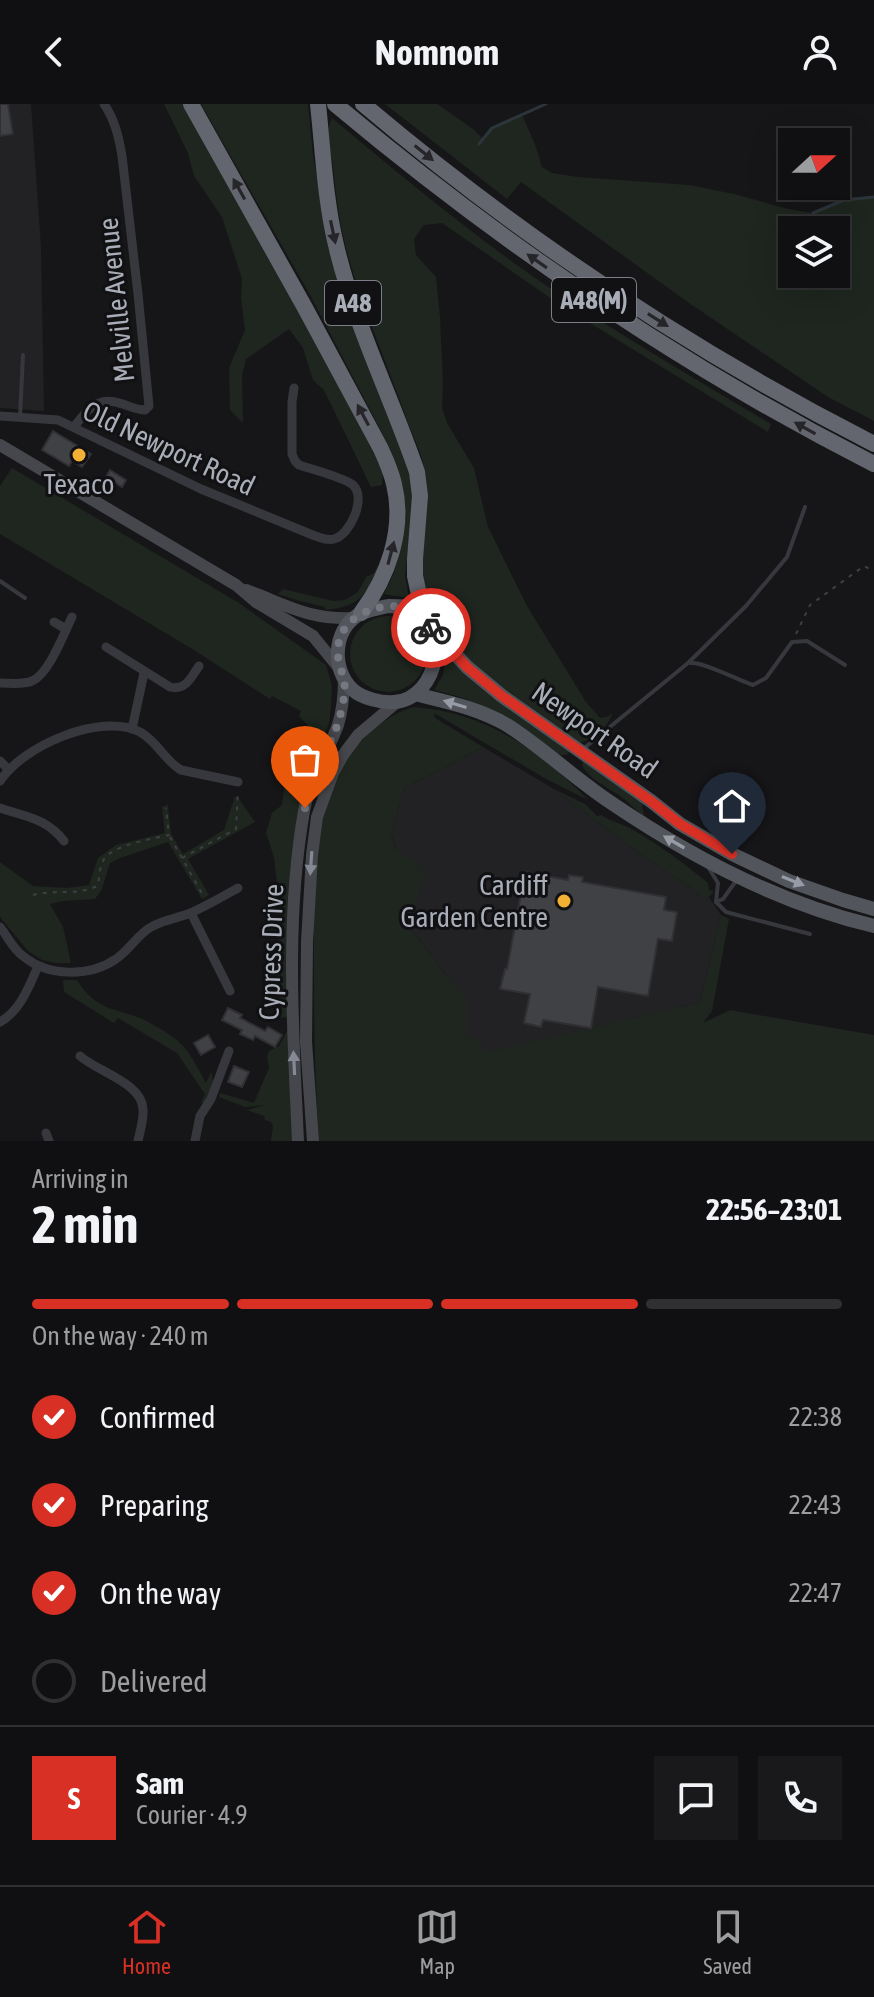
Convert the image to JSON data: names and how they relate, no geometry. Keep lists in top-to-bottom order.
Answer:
{
  "streets": {
    "highway": ["A48(M)", "A48"],
    "main road": ["Newport Road"],
    "street": ["Melville Avenue", "Old Newport Road", "Cypress Drive"]
  },
  "crossings": [
    ["Melville Avenue", "Old Newport Road"],
    ["A48", "Newport Road"],
    ["A48", "Cypress Drive"],
    ["Newport Road", "Cypress Drive"]
  ],
  "places": ["Texaco", "Cardiff Garden Centre"],
  "north": "right",
  "page": {
    "header": "Nomnom",
    "heading": ["2 min", "Arriving in", "22:56–23:01"],
    "panel": ["Sam", "Courier · 4.9"],
    "bar": "On the way · 240 m",
    "list": [
      ["Confirmed", "22:38"],
      ["Preparing", "22:43"],
      ["On the way", "22:47"],
      "Delivered"
    ],
    "round": "S",
    "tabs": ["Home", "Map", "Saved"]
  }
}
